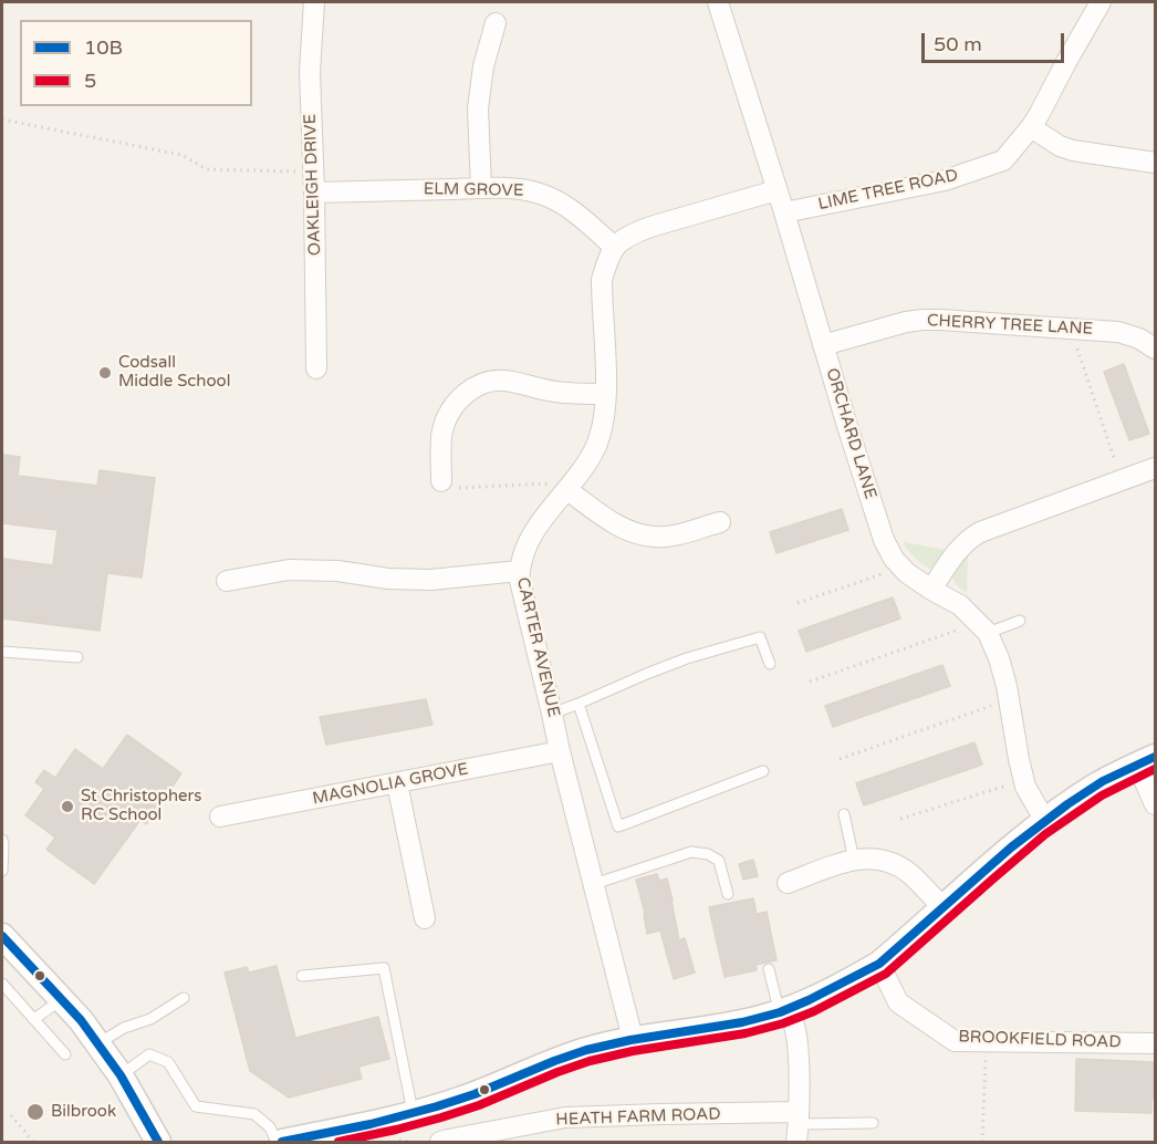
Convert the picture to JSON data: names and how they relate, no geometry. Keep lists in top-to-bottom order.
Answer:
{
  "streets": {
    "street": [
      "OAKLEIGH DRIVE",
      "ELM GROVE",
      "LIME TREE ROAD",
      "CHERRY TREE LANE",
      "ORCHARD LANE",
      "CARTER AVENUE",
      "MAGNOLIA GROVE",
      "BROOKFIELD ROAD",
      "HEATH FARM ROAD"
    ]
  },
  "crossings": [
    ["OAKLEIGH DRIVE", "ELM GROVE"],
    ["ELM GROVE", "CARTER AVENUE"],
    ["LIME TREE ROAD", "ORCHARD LANE"],
    ["CHERRY TREE LANE", "ORCHARD LANE"],
    ["CARTER AVENUE", "MAGNOLIA GROVE"]
  ],
  "places": ["Codsall Middle School", "St Christophers RC School", "Bilbrook"],
  "lines": ["transit line 10B", "transit line 5"],
  "legend": ["10B", "5"],
  "scale_bar": "50 m"
}
